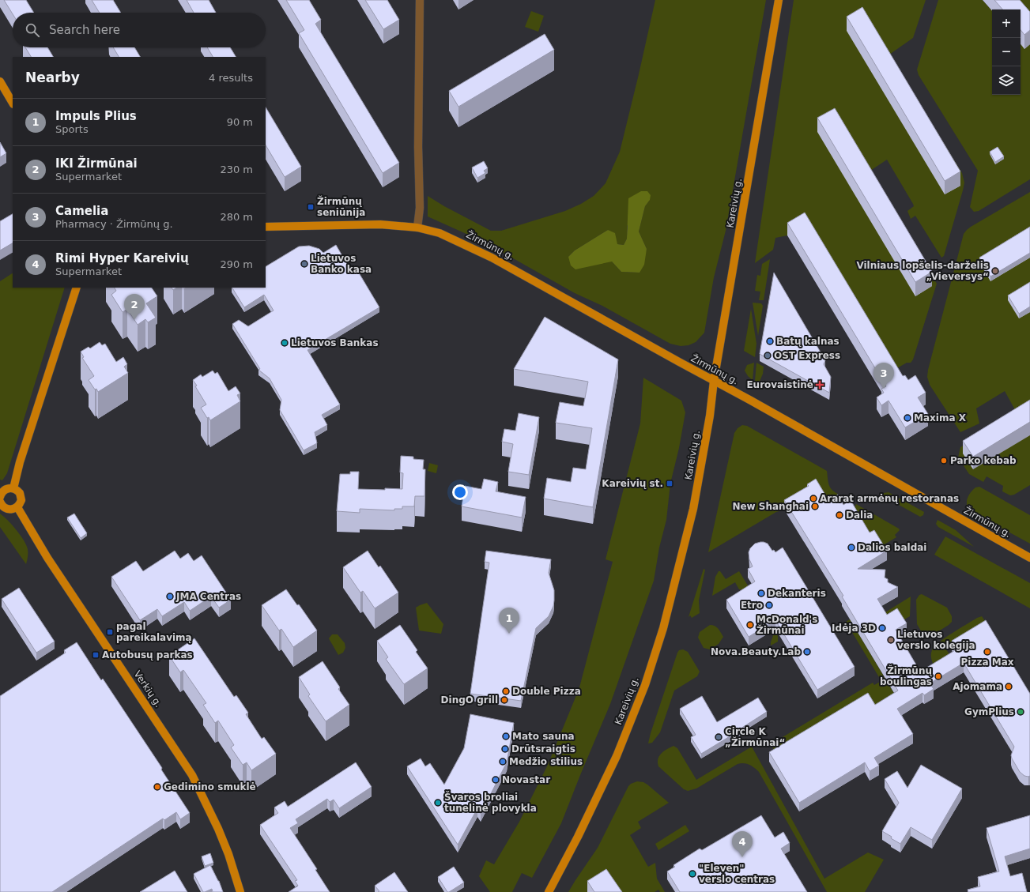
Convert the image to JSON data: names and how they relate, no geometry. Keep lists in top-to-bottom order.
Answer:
{
  "streets": {
    "main road": ["Kareivių g.", "Žirmūnų g.", "Verkių g."]
  },
  "crossings": [
    ["Kareivių g.", "Žirmūnų g."]
  ],
  "places": {
    "transit": [
      "Žirmūnų seniūnija",
      "Kareivių st.",
      "pagal pareikalavimą",
      "Autobusų parkas"
    ],
    "other": [
      "Lietuvos Banko kasa",
      "Vilniaus lopšelis-darželis „Vieversys“",
      "Batų kalnas",
      "Lietuvos Bankas",
      "OST Express",
      "Maxima X",
      "Parko kebab",
      "Ararat armėnų restoranas",
      "New Shanghai",
      "Dalia",
      "Dalios baldai",
      "Dekanteris",
      "JMA Centras",
      "Etro",
      "McDonald's Žirmūnai",
      "Idėja 3D",
      "Lietuvos verslo kolegija",
      "Nova.Beauty.Lab",
      "Pizza Max",
      "Žirmūnų boulingas",
      "Ajomama",
      "Double Pizza",
      "DingO grill",
      "GymPlius",
      "Mato sauna",
      "Circle K „Žirmūnai“",
      "Drūtsraigtis",
      "Medžio stilius",
      "Novastar",
      "Gedimino smuklė",
      "Švaros broliai tunelinė plovykla",
      "\"Eleven\" verslo centras"
    ],
    "health": ["Eurovaistinė"]
  },
  "page": {
    "map_buttons": ["+", "−"],
    "search": "Search here",
    "heading": ["Nearby", "4 results"],
    "list": [
      {
        "mark": "1",
        "name": "Impuls Plius",
        "note": "Sports",
        "value": "90 m"
      },
      {
        "mark": "2",
        "name": "IKI Žirmūnai",
        "note": "Supermarket",
        "value": "230 m"
      },
      {
        "mark": "3",
        "name": "Camelia",
        "note": "Pharmacy · Žirmūnų g.",
        "value": "280 m"
      },
      {
        "mark": "4",
        "name": "Rimi Hyper Kareivių",
        "note": "Supermarket",
        "value": "290 m"
      }
    ],
    "pins": [
      "2",
      "3",
      "1",
      "4"
    ]
  }
}
